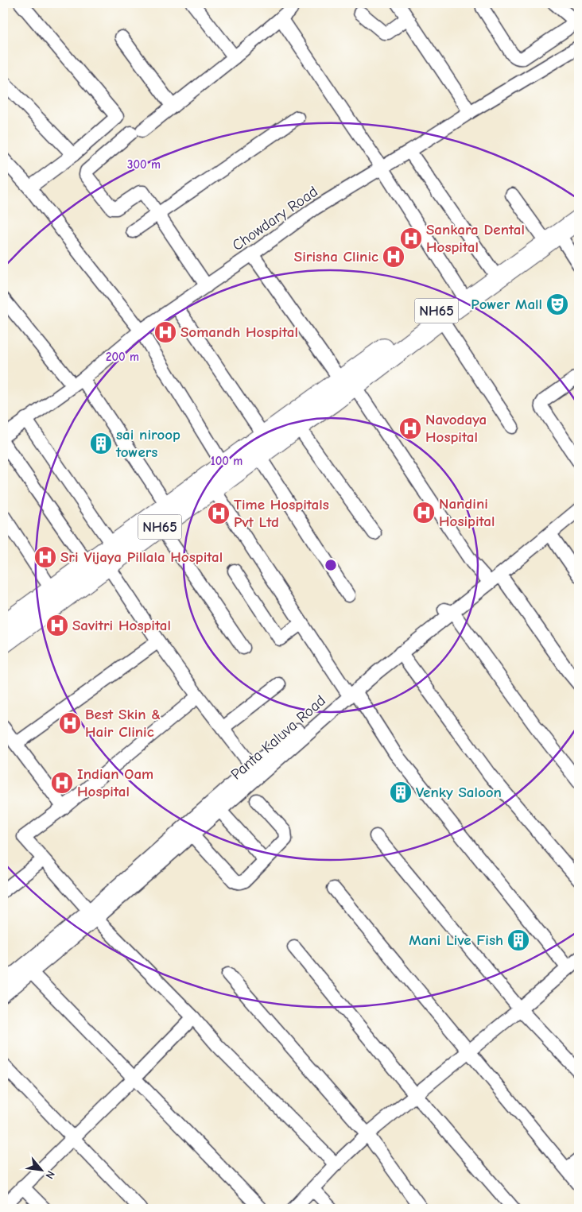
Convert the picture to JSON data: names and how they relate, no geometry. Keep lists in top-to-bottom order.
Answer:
{
  "streets": {
    "highway": ["NH65"],
    "street": ["Chowdary Road", "Panta Kaluva Road"]
  },
  "places": {
    "hospital": [
      "Sankara Dental Hospital",
      "Sirisha Clinic",
      "Somandh Hospital",
      "Navodaya Hospital",
      "Nandini Hosipital",
      "Time Hospitals Pvt Ltd",
      "Sri Vijaya Pillala Hospital",
      "Savitri Hospital",
      "Best Skin & Hair Clinic",
      "Indian Oam Hospital"
    ],
    "theatre": ["Power Mall"],
    "building": ["sai niroop towers", "Venky Saloon", "Mani Live Fish"]
  },
  "north": "bottom right",
  "rings": ["300 m", "200 m", "100 m"]
}
